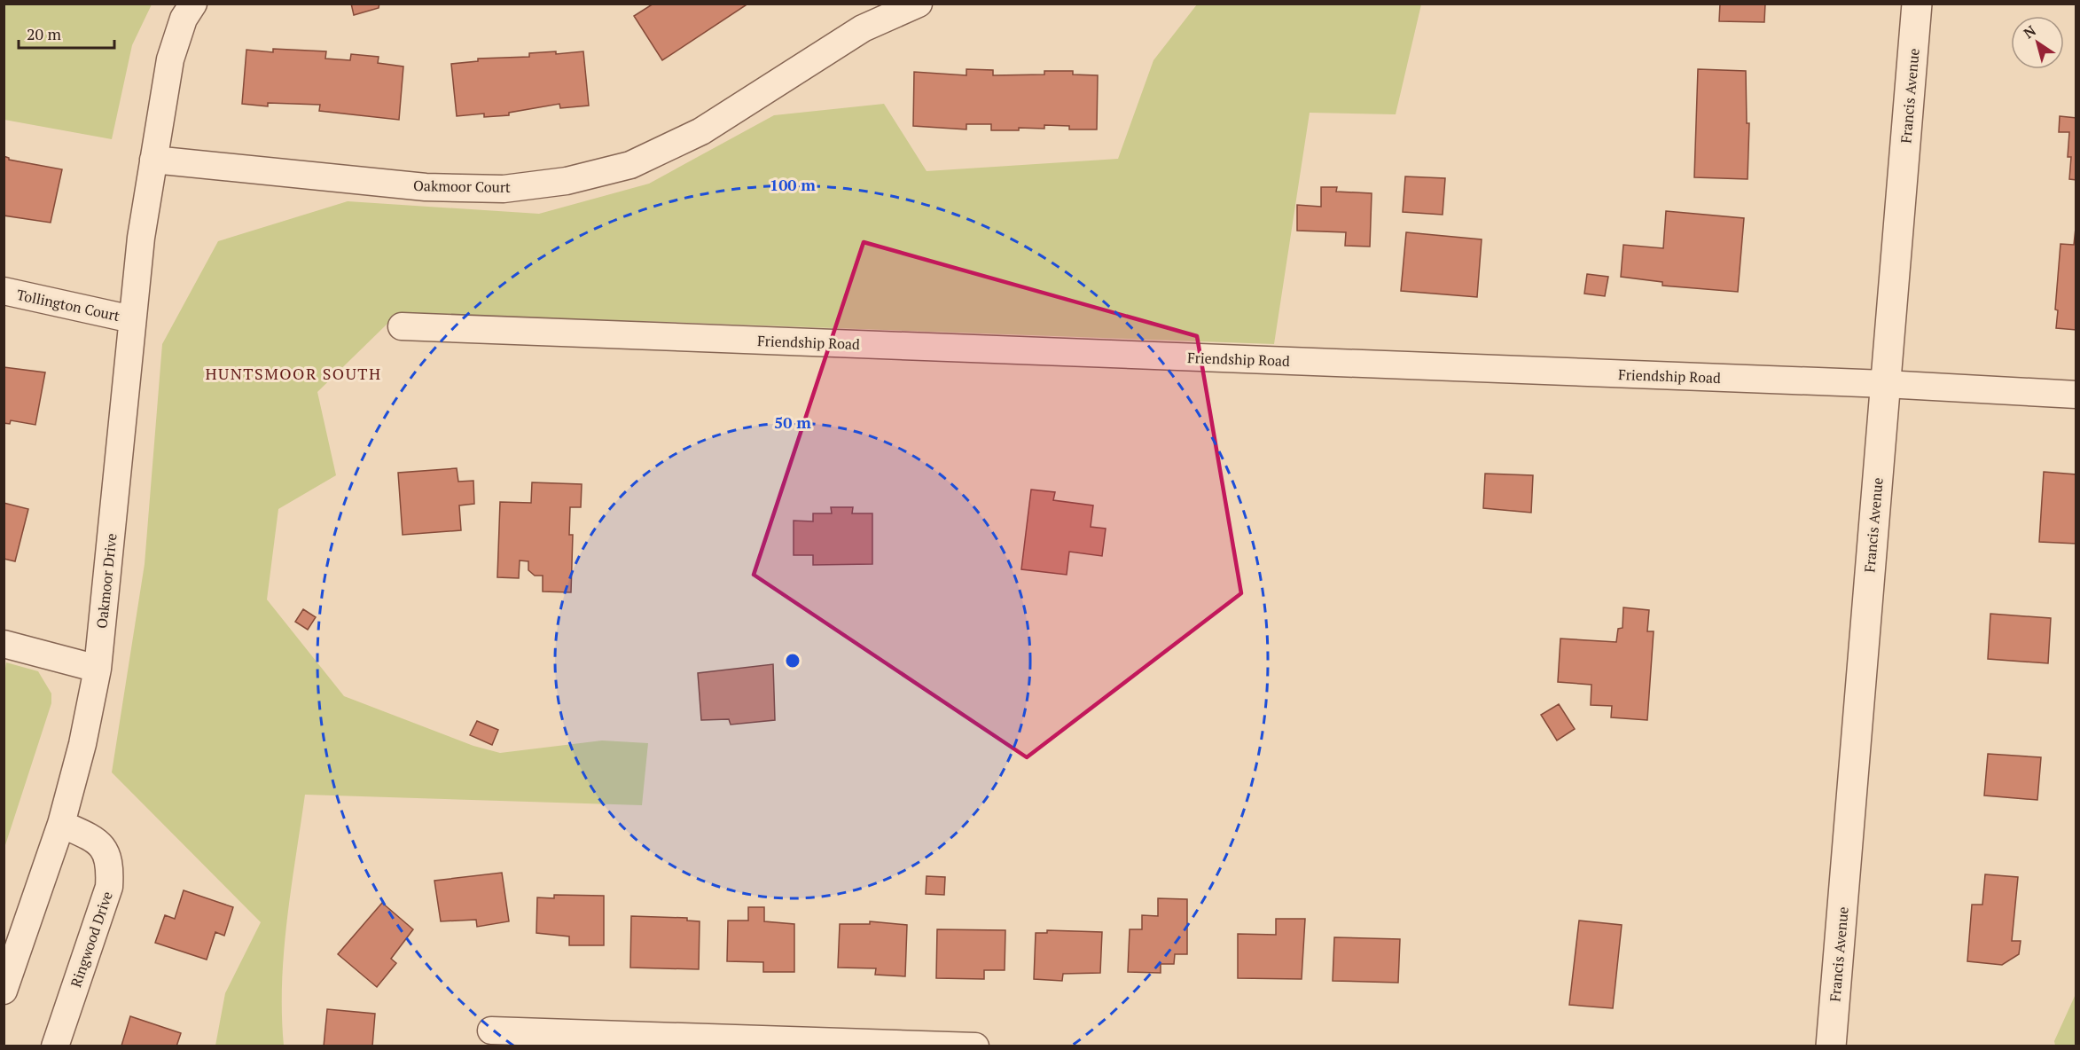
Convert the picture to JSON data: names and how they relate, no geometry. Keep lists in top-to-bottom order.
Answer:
{
  "streets": {
    "street": [
      "Francis Avenue",
      "Oakmoor Court",
      "Tollington Court",
      "Friendship Road",
      "Oakmoor Drive",
      "Ringwood Drive"
    ]
  },
  "crossings": [
    ["Francis Avenue", "Friendship Road"],
    ["Oakmoor Court", "Oakmoor Drive"],
    ["Tollington Court", "Oakmoor Drive"],
    ["Oakmoor Drive", "Ringwood Drive"]
  ],
  "districts": ["HUNTSMOOR SOUTH"],
  "scale_bar": "20 m",
  "north": "top left",
  "rings": ["100 m", "50 m"]
}
